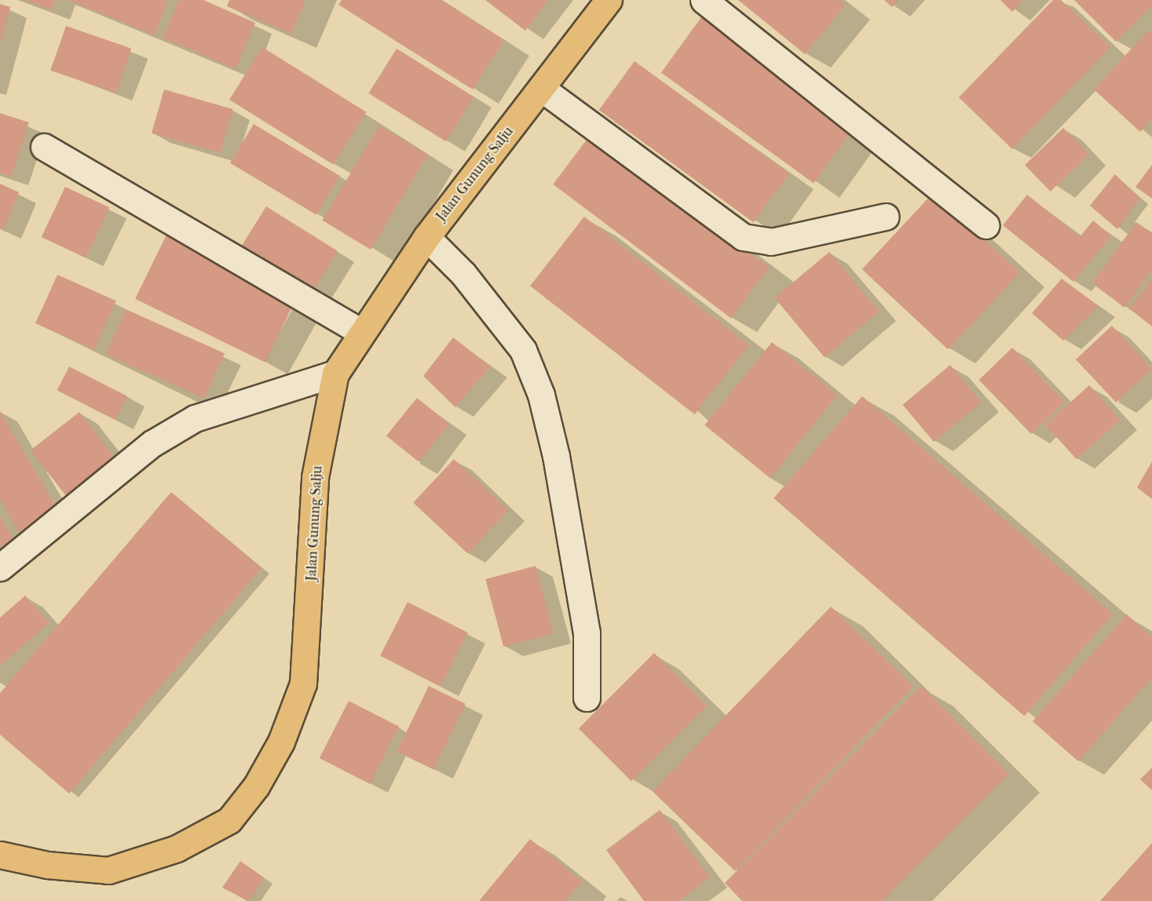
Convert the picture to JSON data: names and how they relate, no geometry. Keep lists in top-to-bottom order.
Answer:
{
  "streets": {
    "main road": ["Jalan Gunung Salju"]
  }
}
